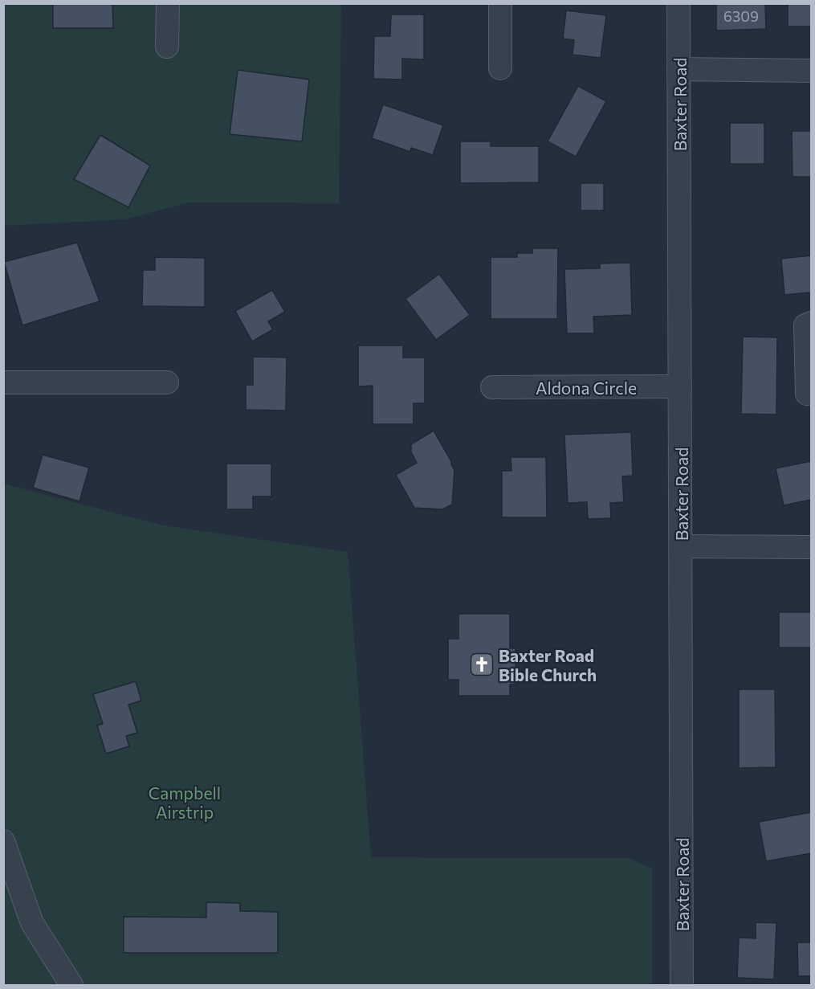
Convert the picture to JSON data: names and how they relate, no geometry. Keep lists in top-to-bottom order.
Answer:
{
  "streets": {
    "street": ["Baxter Road", "Aldona Circle"]
  },
  "crossings": [
    ["Baxter Road", "Aldona Circle"]
  ],
  "parks": ["Campbell Airstrip"],
  "places": {
    "church": ["Baxter Road Bible Church"]
  },
  "house_numbers": ["6309"]
}
